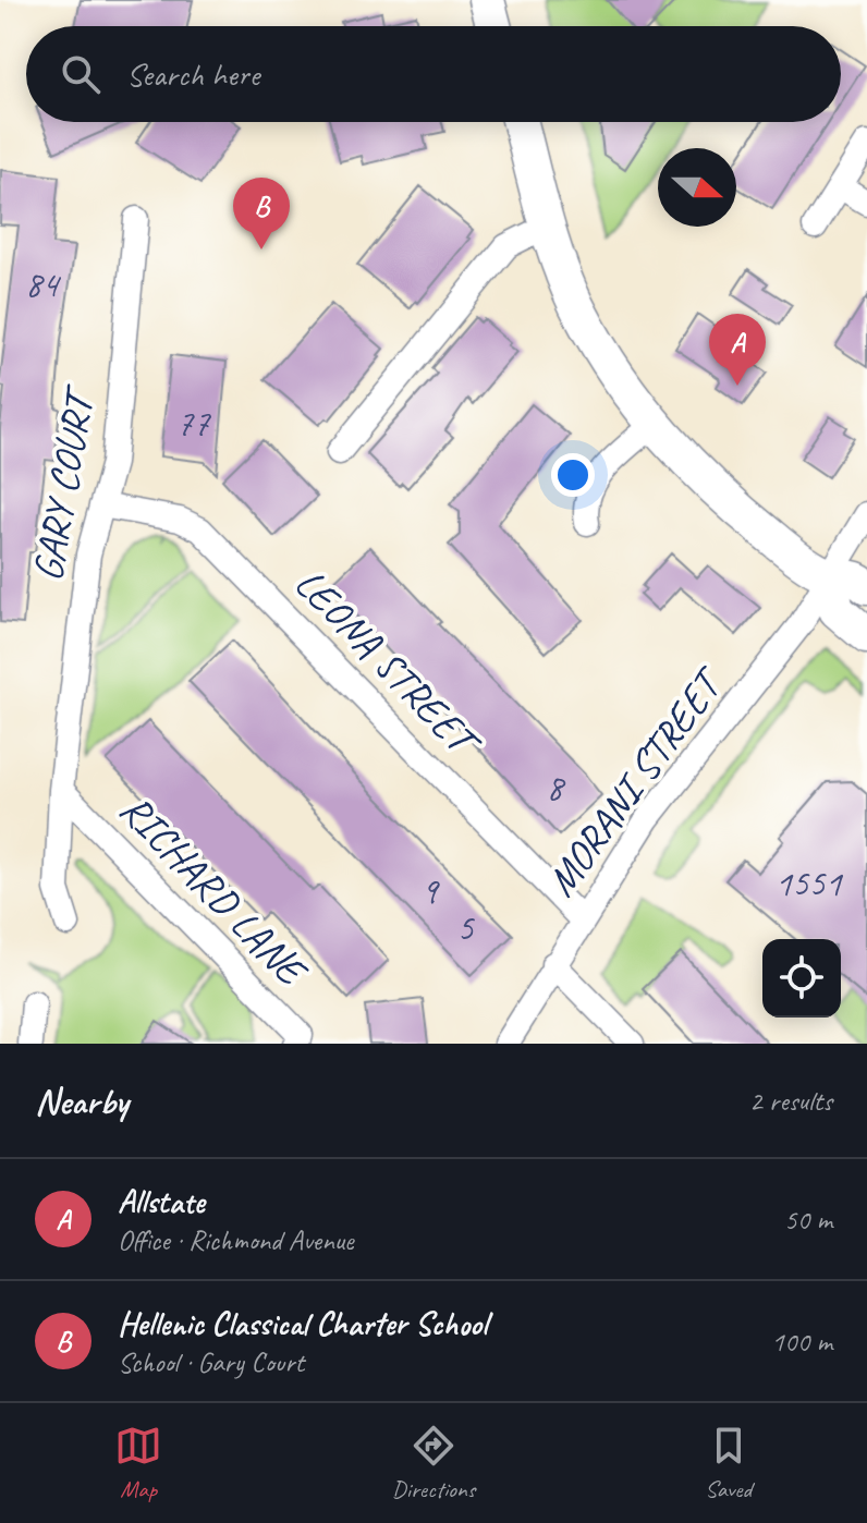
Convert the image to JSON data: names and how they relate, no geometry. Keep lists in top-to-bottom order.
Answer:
{
  "streets": {
    "street": [
      "GARY COURT",
      "LEONA STREET",
      "MORANI STREET",
      "RICHARD LANE"
    ]
  },
  "crossings": [
    ["GARY COURT", "LEONA STREET"],
    ["GARY COURT", "RICHARD LANE"],
    ["LEONA STREET", "MORANI STREET"]
  ],
  "house_numbers": [
    "84",
    "77",
    "8",
    "1551",
    "9",
    "5"
  ],
  "north": "right",
  "page": {
    "search": "Search here",
    "pins": ["B", "A"],
    "heading": ["Nearby", "2 results"],
    "list": [
      {
        "mark": "A",
        "name": "Allstate",
        "note": "Office · Richmond Avenue",
        "value": "50 m"
      },
      {
        "mark": "B",
        "name": "Hellenic Classical Charter School",
        "note": "School · Gary Court",
        "value": "100 m"
      }
    ],
    "nav": ["Map", "Directions", "Saved"]
  }
}
